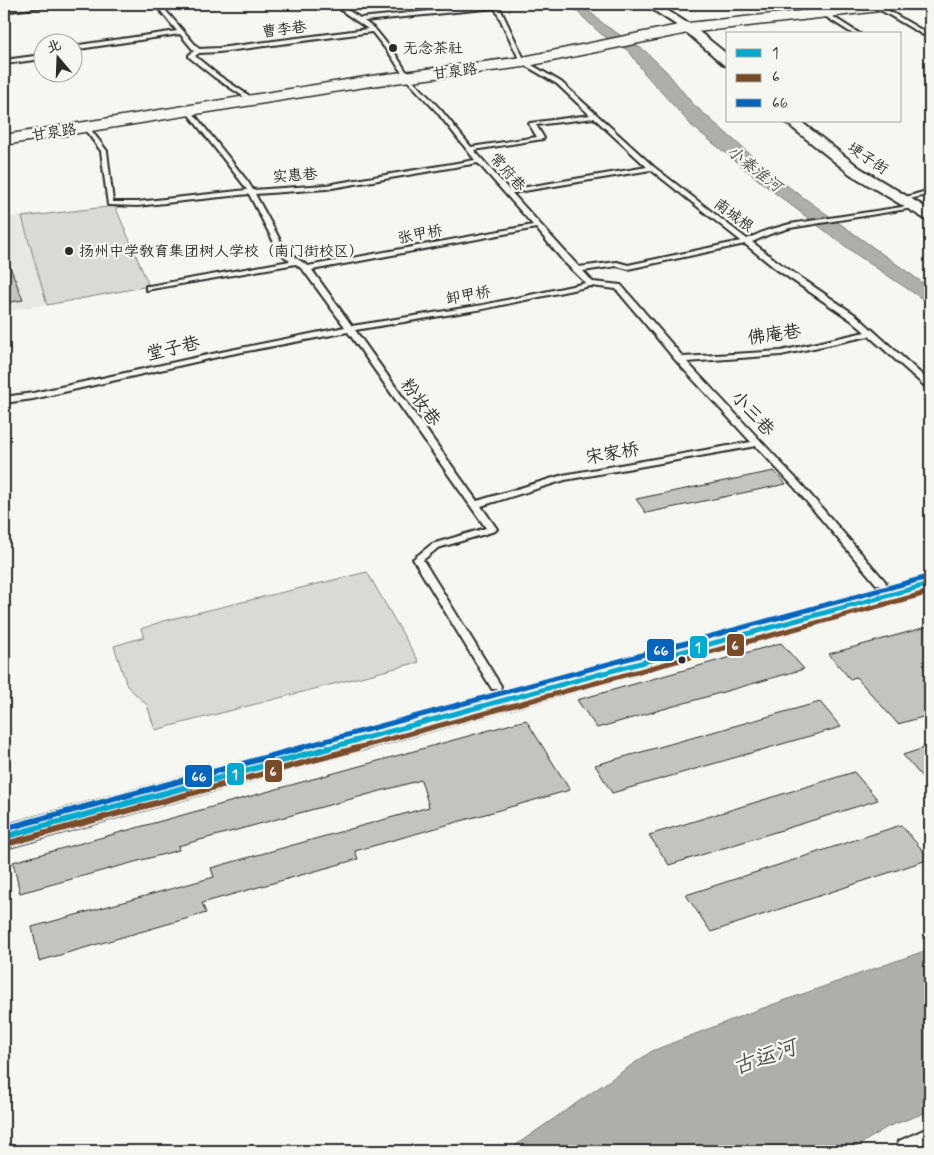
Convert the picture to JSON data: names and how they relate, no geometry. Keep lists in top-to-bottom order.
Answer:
{
  "streets": {
    "main road": ["甘泉路"],
    "street": ["埂子街"],
    "lane": [
      "曹李巷",
      "常府巷",
      "实惠巷",
      "南城根",
      "张甲桥",
      "卸甲桥",
      "佛庵巷",
      "堂子巷",
      "粉妆巷",
      "小三巷",
      "宋家桥"
    ]
  },
  "crossings": [
    ["曹李巷", "常府巷"],
    ["甘泉路", "常府巷"],
    ["甘泉路", "实惠巷"],
    ["甘泉路", "南城根"],
    ["甘泉路", "粉妆巷"],
    ["常府巷", "实惠巷"],
    ["常府巷", "张甲桥"],
    ["常府巷", "卸甲桥"],
    ["常府巷", "小三巷"],
    ["实惠巷", "粉妆巷"],
    ["南城根", "佛庵巷"],
    ["张甲桥", "粉妆巷"],
    ["卸甲桥", "堂子巷"],
    ["卸甲桥", "粉妆巷"],
    ["卸甲桥", "小三巷"],
    ["佛庵巷", "小三巷"],
    ["堂子巷", "粉妆巷"],
    ["粉妆巷", "宋家桥"],
    ["小三巷", "宋家桥"]
  ],
  "water": ["小秦淮河", "古运河"],
  "places": ["无念茶社", "扬州中学教育集团树人学校（南门街校区）"],
  "lines": ["transit line 66", "transit line 1", "transit line 6"],
  "legend": ["1", "6", "66"],
  "north": "top"
}
